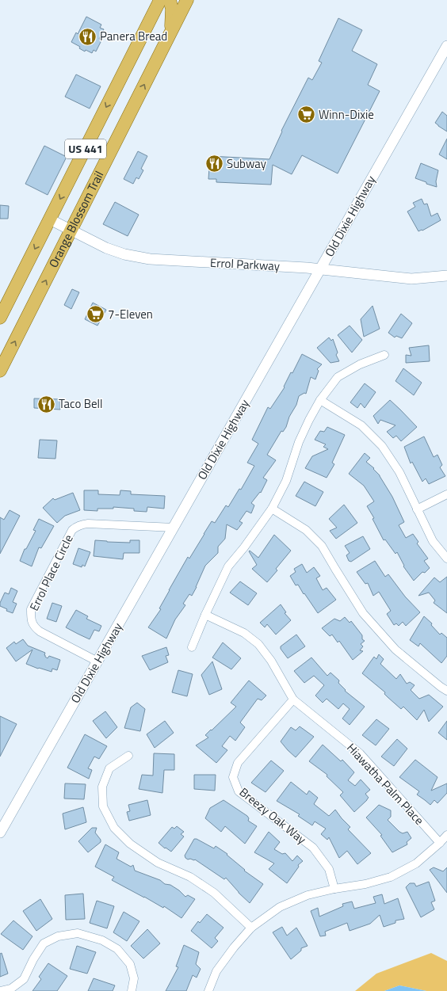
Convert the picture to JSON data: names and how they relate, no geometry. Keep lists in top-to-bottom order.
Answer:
{
  "streets": {
    "main road": ["US 441", "Orange Blossom Trail"],
    "street": [
      "Old Dixie Highway",
      "Errol Parkway",
      "Errol Place Circle",
      "Hiawatha Palm Place",
      "Breezy Oak Way"
    ]
  },
  "crossings": [
    ["Old Dixie Highway", "Errol Parkway"],
    ["Old Dixie Highway", "Errol Place Circle"],
    ["Orange Blossom Trail", "Errol Parkway"],
    ["Hiawatha Palm Place", "Breezy Oak Way"]
  ],
  "places": {
    "restaurant": ["Panera Bread", "Subway", "Taco Bell"],
    "supermarket": ["Winn-Dixie", "7-Eleven"]
  }
}
